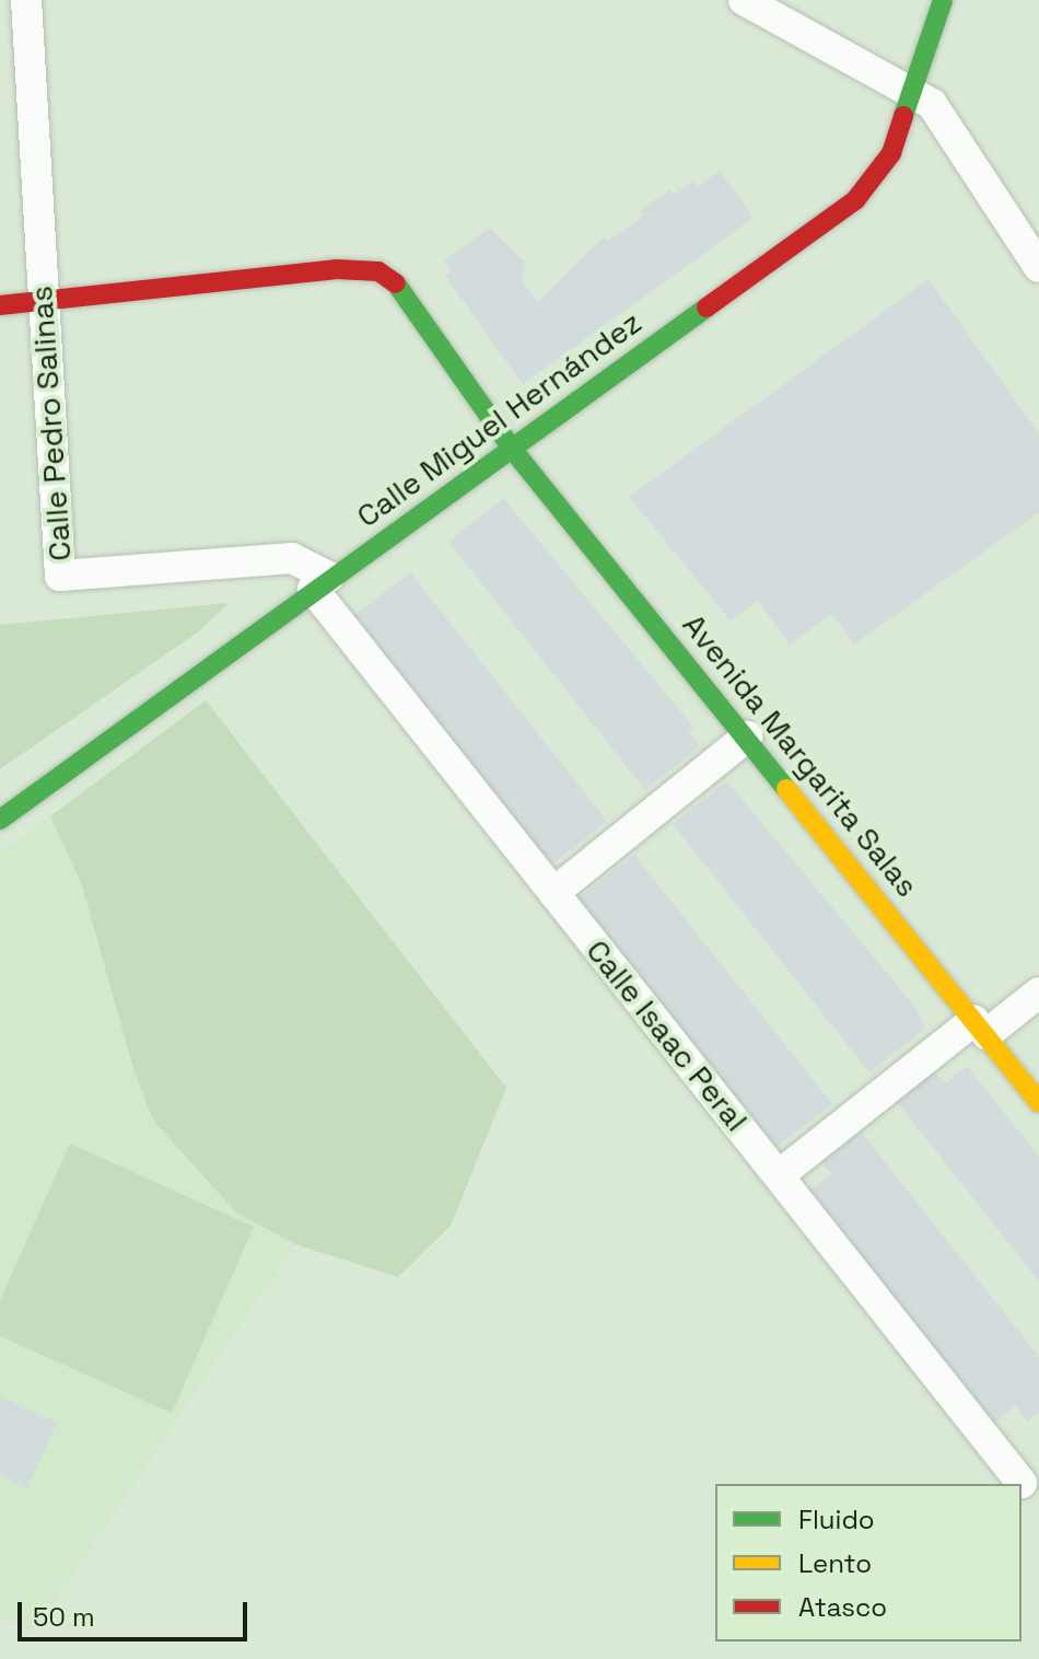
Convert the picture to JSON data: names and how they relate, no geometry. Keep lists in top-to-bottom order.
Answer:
{
  "streets": {
    "street": [
      "Calle Miguel Hernández",
      "Calle Pedro Salinas",
      "Avenida Margarita Salas",
      "Calle Isaac Peral"
    ]
  },
  "crossings": [
    ["Calle Miguel Hernández", "Calle Pedro Salinas"],
    ["Calle Miguel Hernández", "Avenida Margarita Salas"],
    ["Calle Miguel Hernández", "Calle Isaac Peral"],
    ["Calle Pedro Salinas", "Avenida Margarita Salas"],
    ["Calle Pedro Salinas", "Calle Isaac Peral"]
  ],
  "legend": ["Fluido", "Lento", "Atasco"],
  "scale_bar": "50 m"
}
